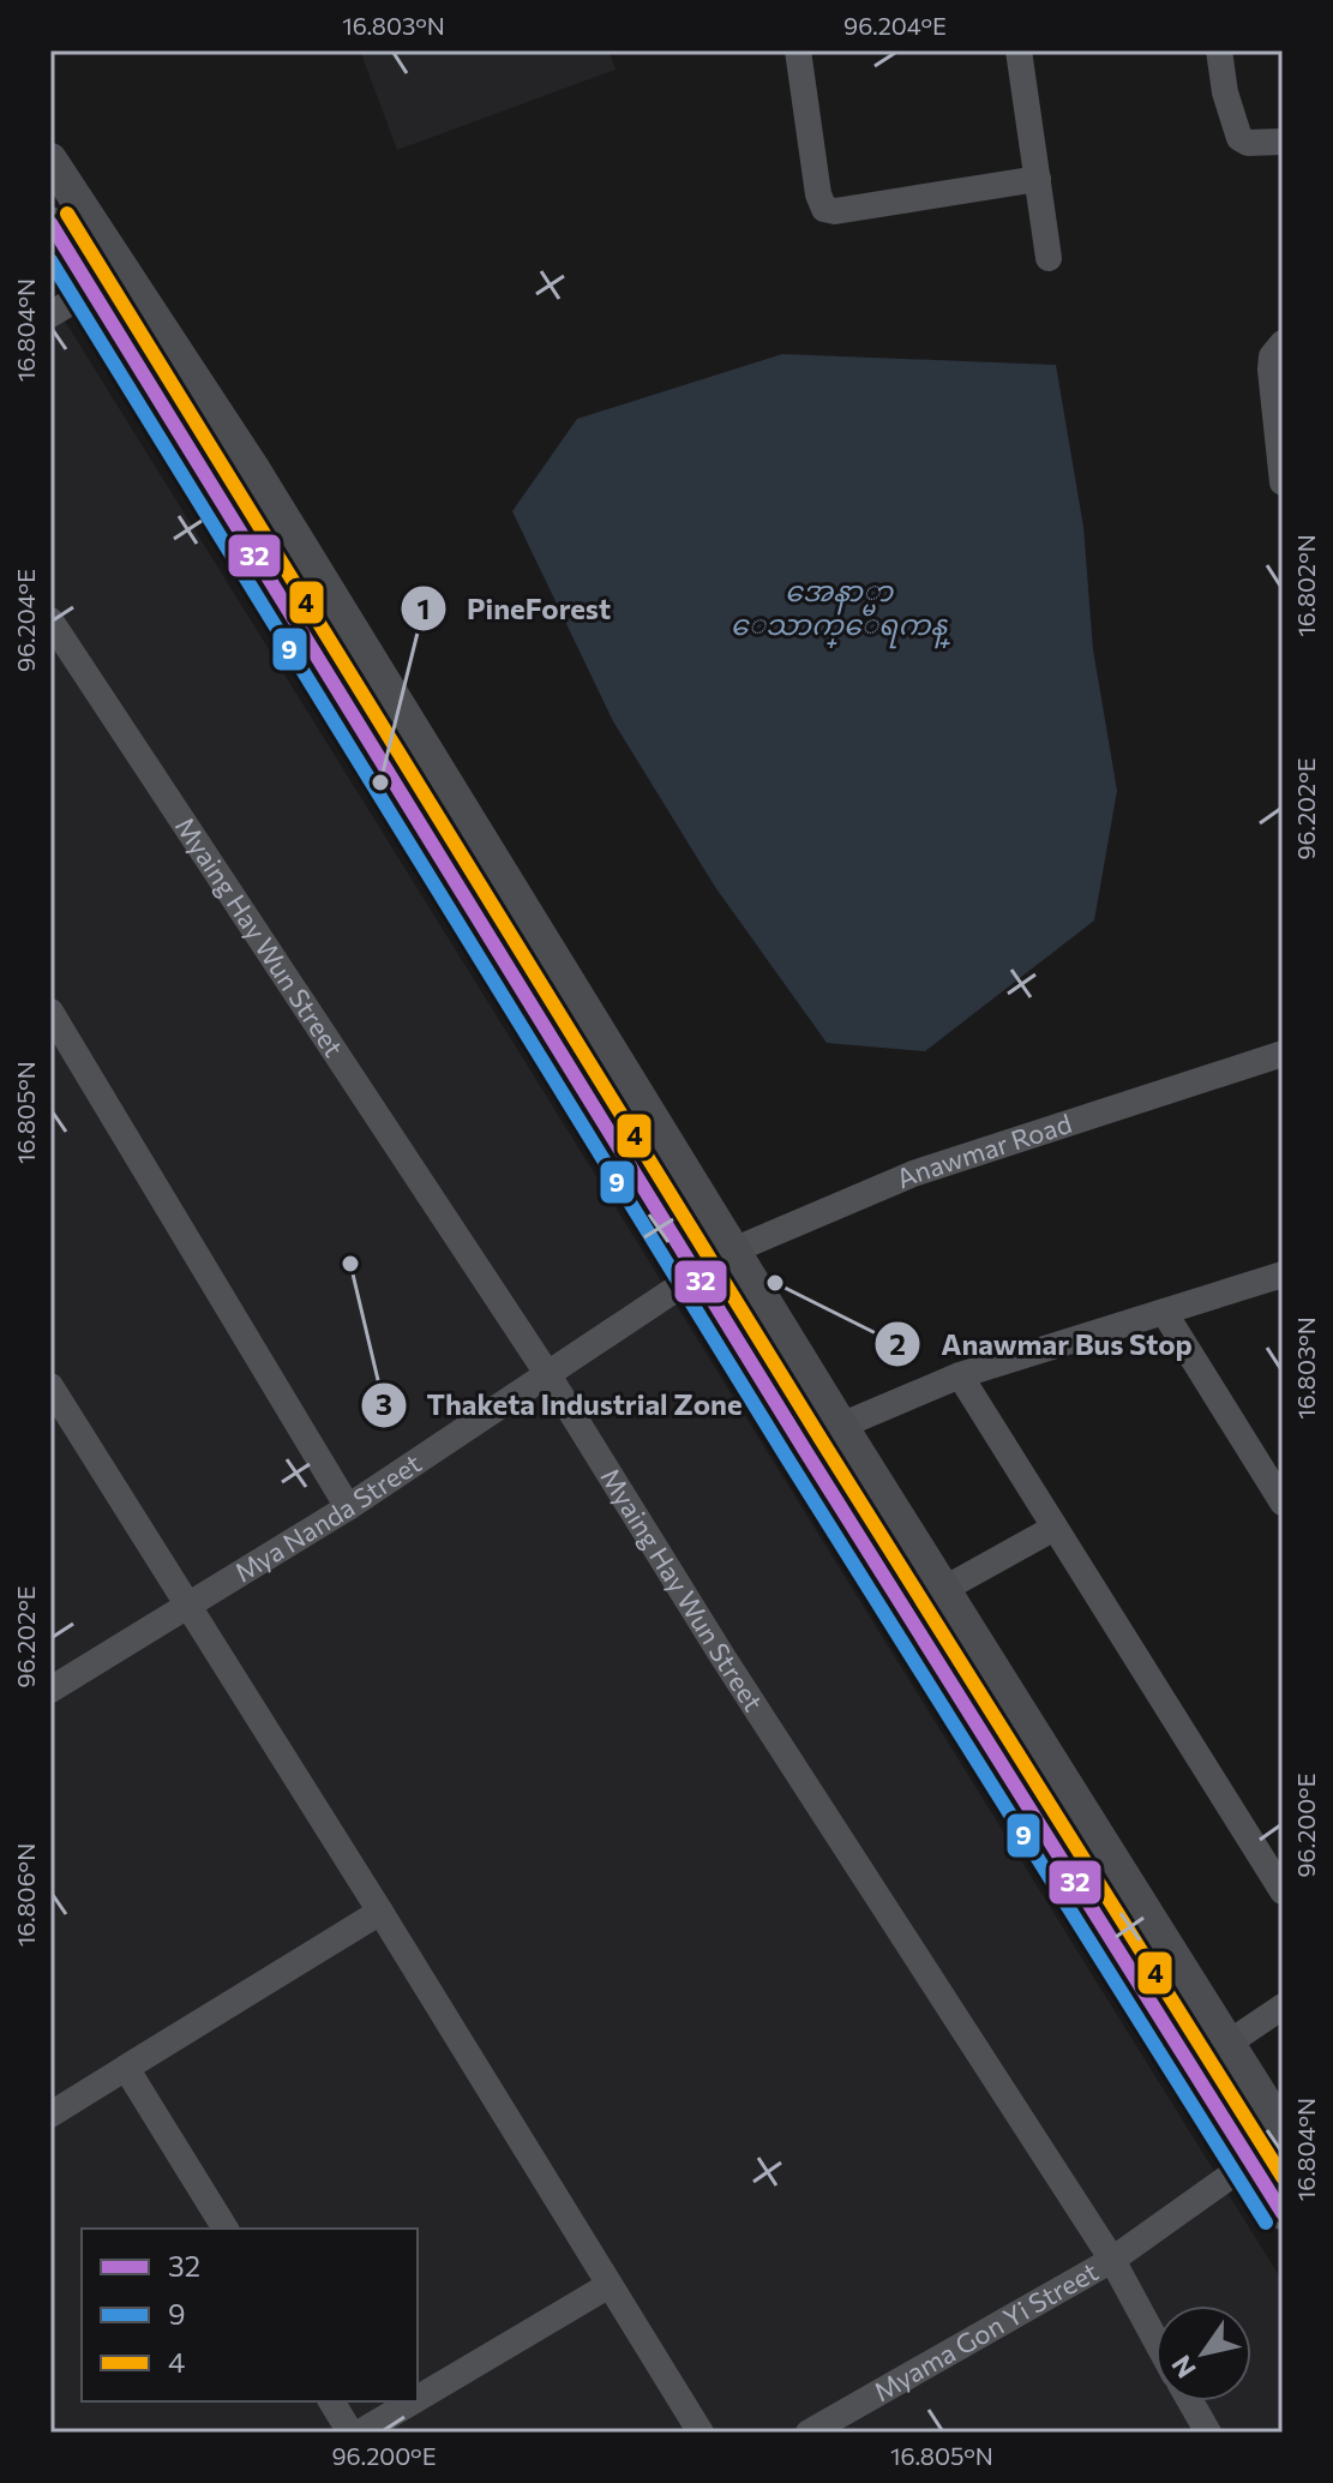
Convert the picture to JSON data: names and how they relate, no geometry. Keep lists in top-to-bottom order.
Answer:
{
  "streets": {
    "street": [
      "Myaing Hay Wun Street",
      "Anawmar Road",
      "Mya Nanda Street",
      "Myama Gon Yi Street"
    ]
  },
  "crossings": [
    ["Myaing Hay Wun Street", "Mya Nanda Street"],
    ["Myaing Hay Wun Street", "Myama Gon Yi Street"],
    ["Anawmar Road", "Mya Nanda Street"]
  ],
  "water": ["အေနာ္မာ ေသာက္ေရကန္"],
  "places": ["PineForest", "Thaketa Industrial Zone", "Anawmar Bus Stop"],
  "lines": ["transit line 4", "transit line 32", "transit line 9"],
  "legend": ["32", "9", "4"],
  "north": "bottom left",
  "coordinates": [
    "16.803°N",
    "96.204°E",
    "16.804°N",
    "16.802°N",
    "96.202°E",
    "16.805°N",
    "96.200°E",
    "16.806°N"
  ]
}
